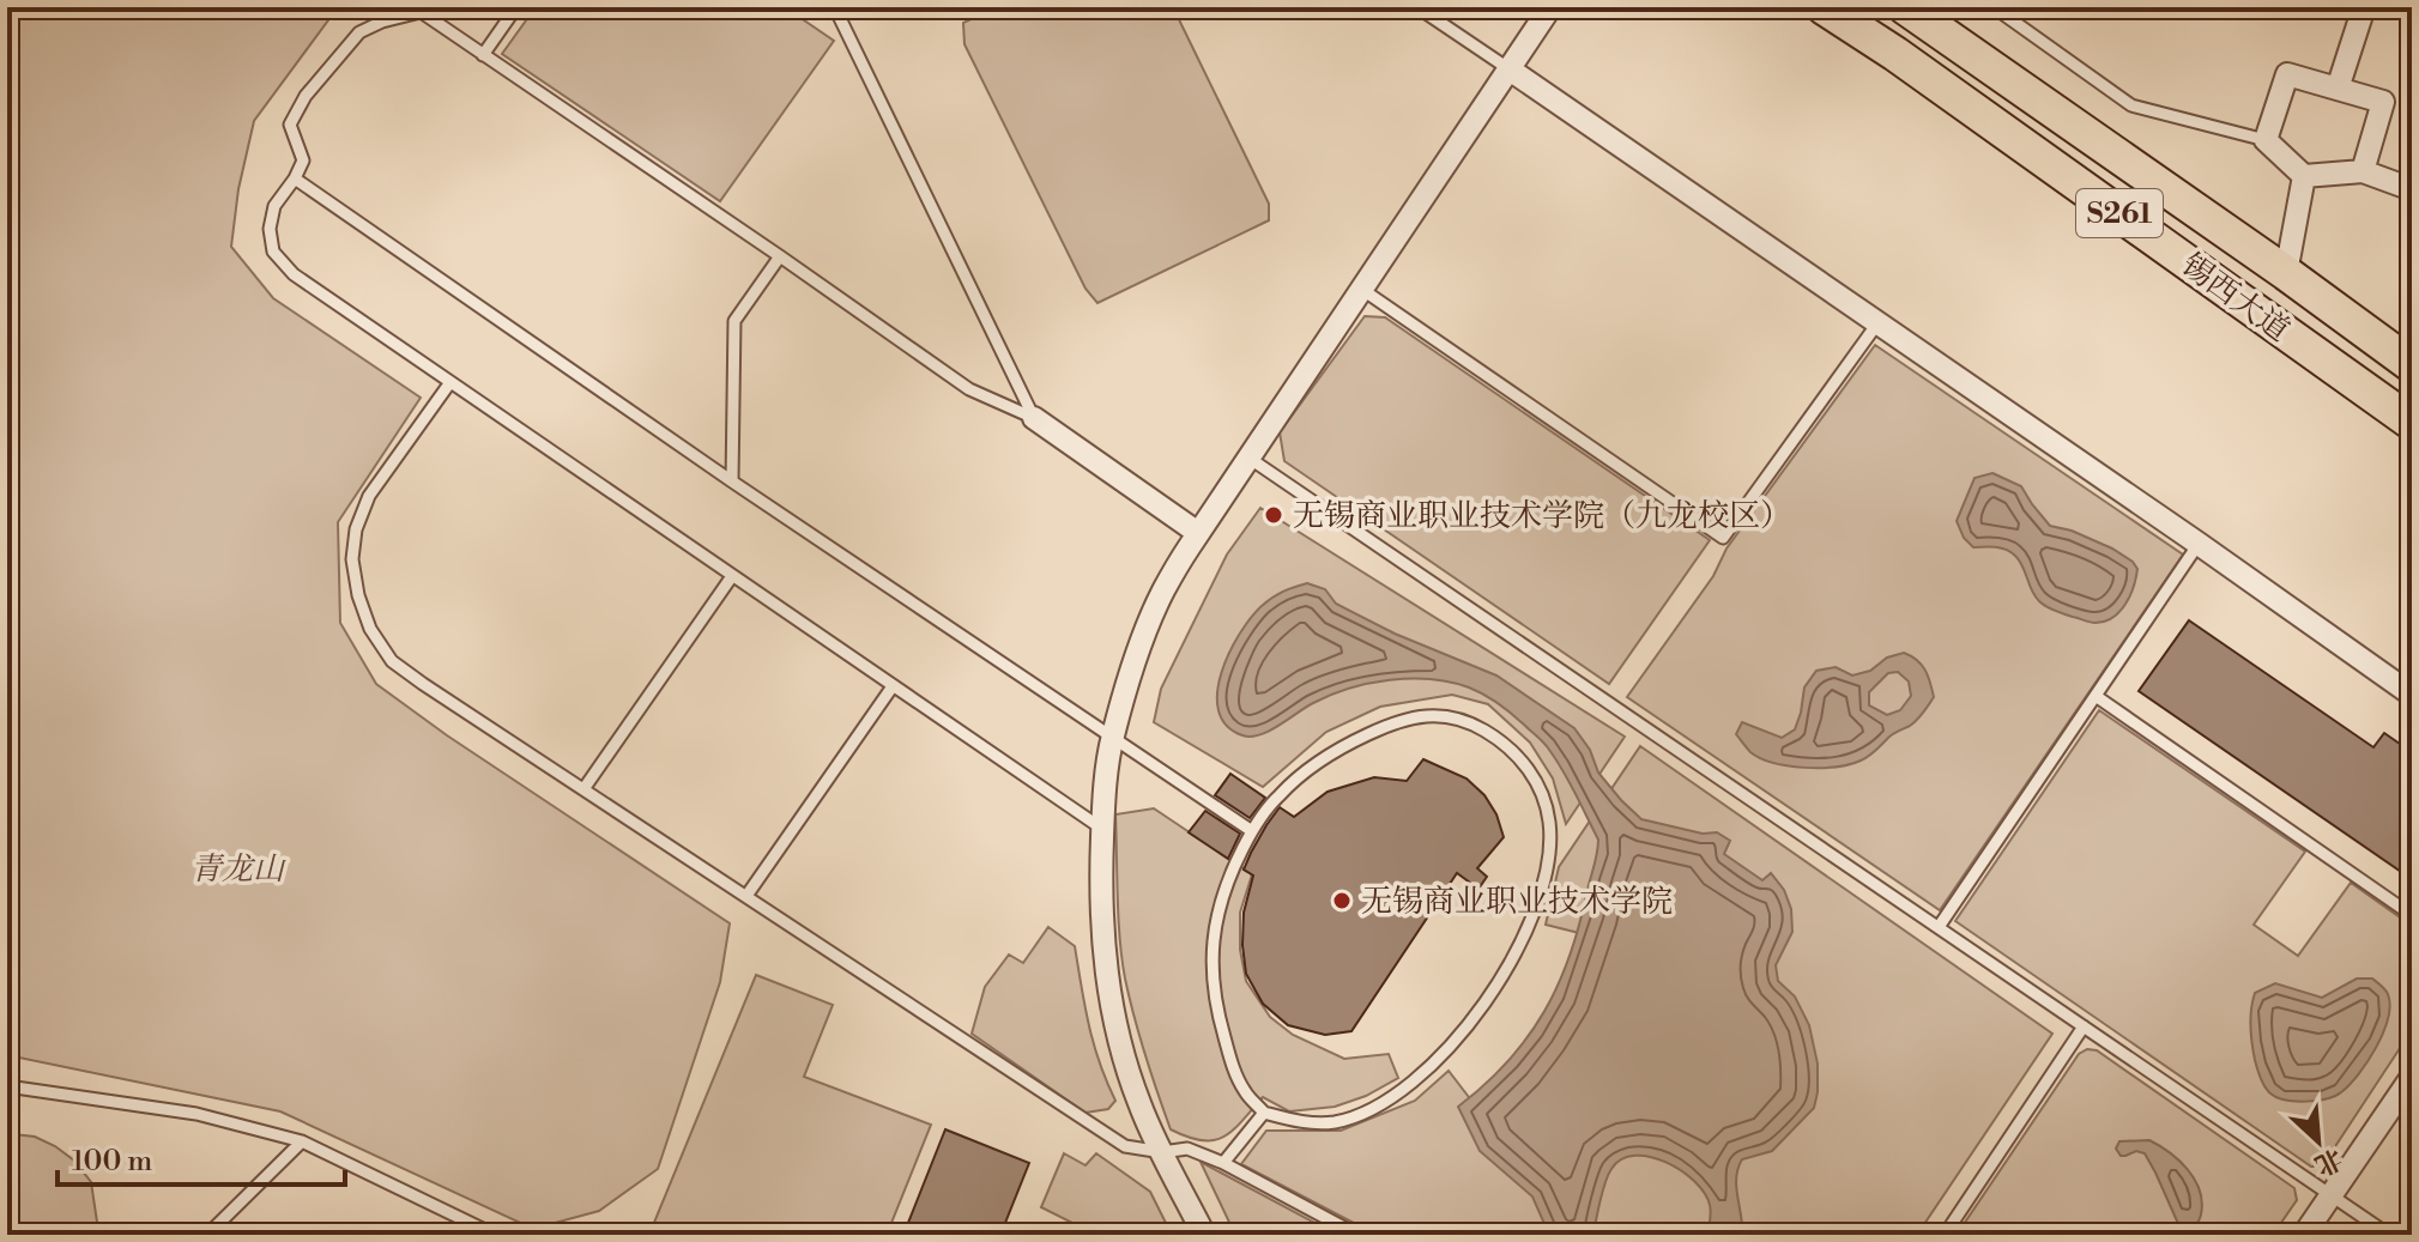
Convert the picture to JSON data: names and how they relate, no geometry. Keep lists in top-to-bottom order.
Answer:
{
  "streets": {
    "main road": ["S261", "锡西大道"]
  },
  "parks": ["青龙山"],
  "places": ["无锡商业职业技术学院（九龙校区）", "无锡商业职业技术学院"],
  "scale_bar": "100 m",
  "north": "bottom right"
}
